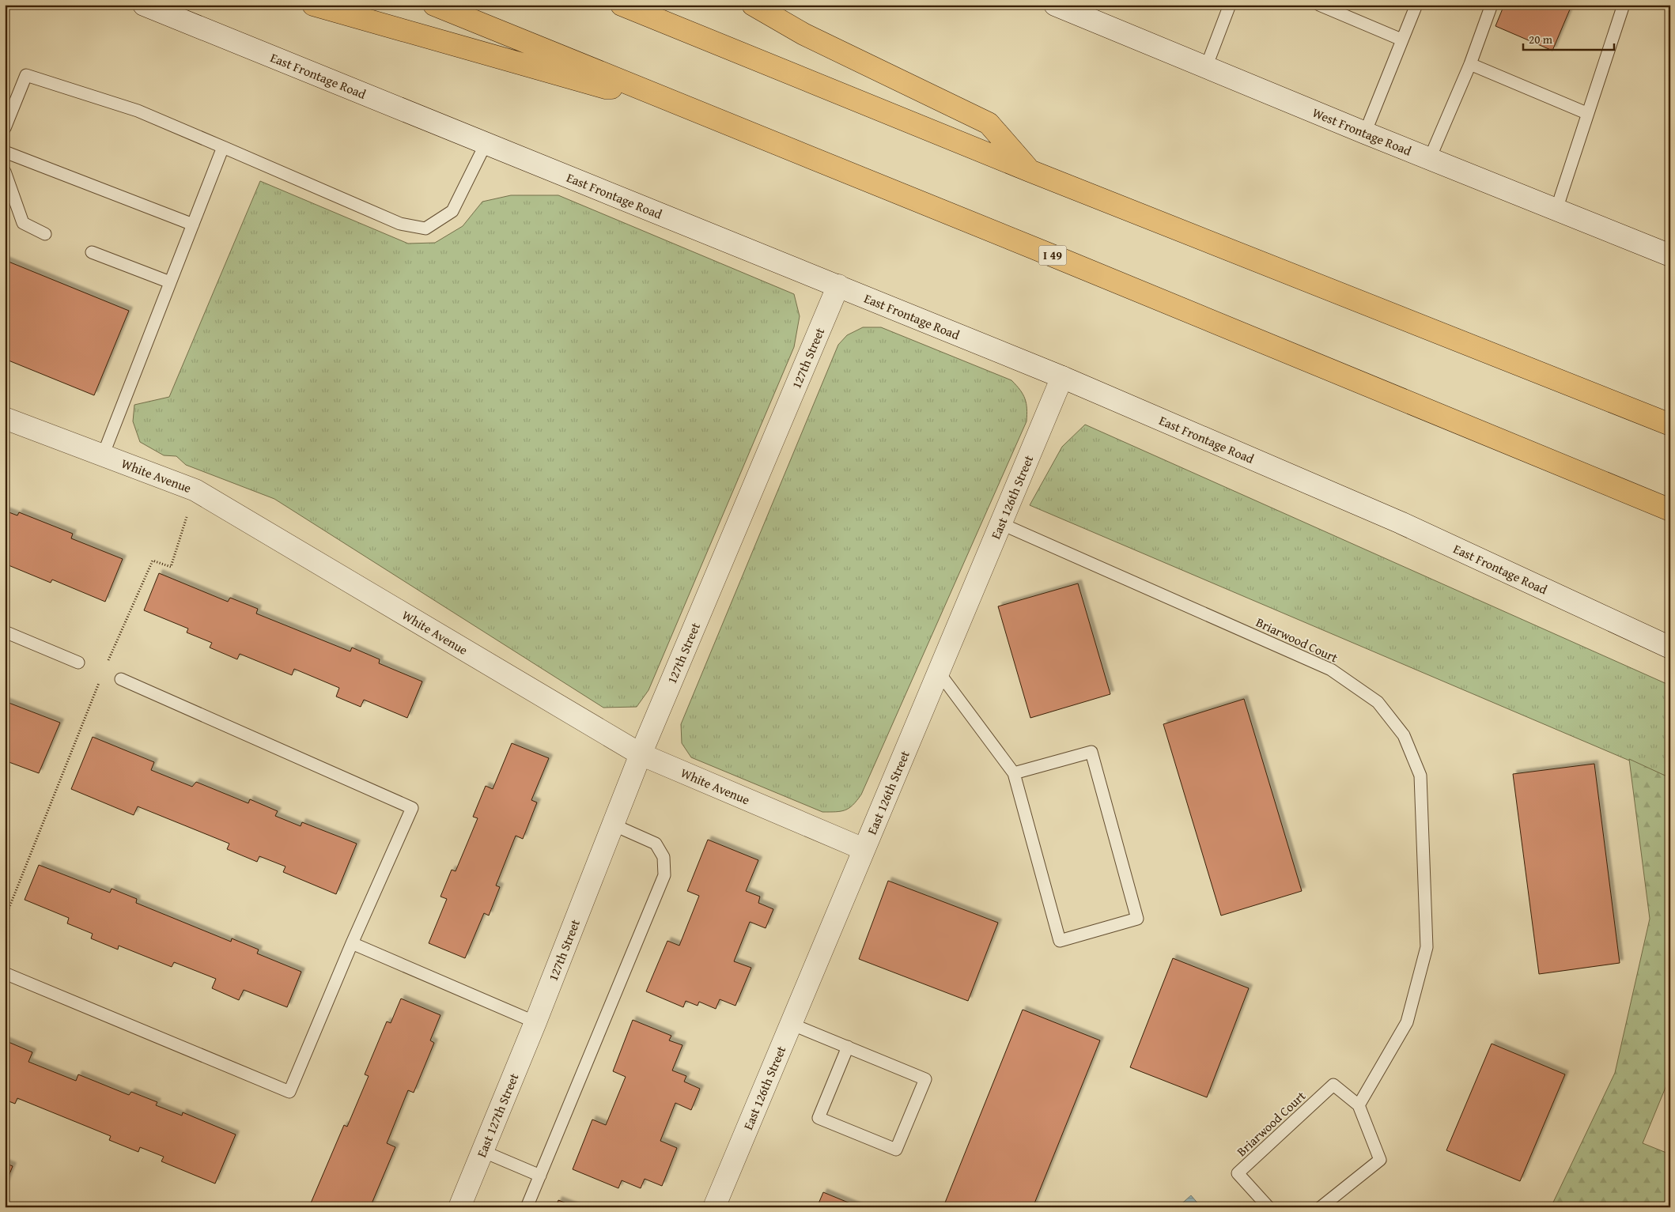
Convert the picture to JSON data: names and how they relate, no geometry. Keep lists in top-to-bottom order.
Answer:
{
  "streets": {
    "highway": ["I 49"],
    "street": [
      "East Frontage Road",
      "West Frontage Road",
      "127th Street",
      "White Avenue",
      "East 126th Street",
      "East 127th Street"
    ],
    "lane": ["Briarwood Court"]
  },
  "crossings": [
    ["East Frontage Road", "127th Street"],
    ["East Frontage Road", "East 126th Street"],
    ["127th Street", "White Avenue"],
    ["127th Street", "East 127th Street"],
    ["White Avenue", "East 126th Street"],
    ["East 126th Street", "Briarwood Court"]
  ],
  "scale_bar": "20 m"
}
